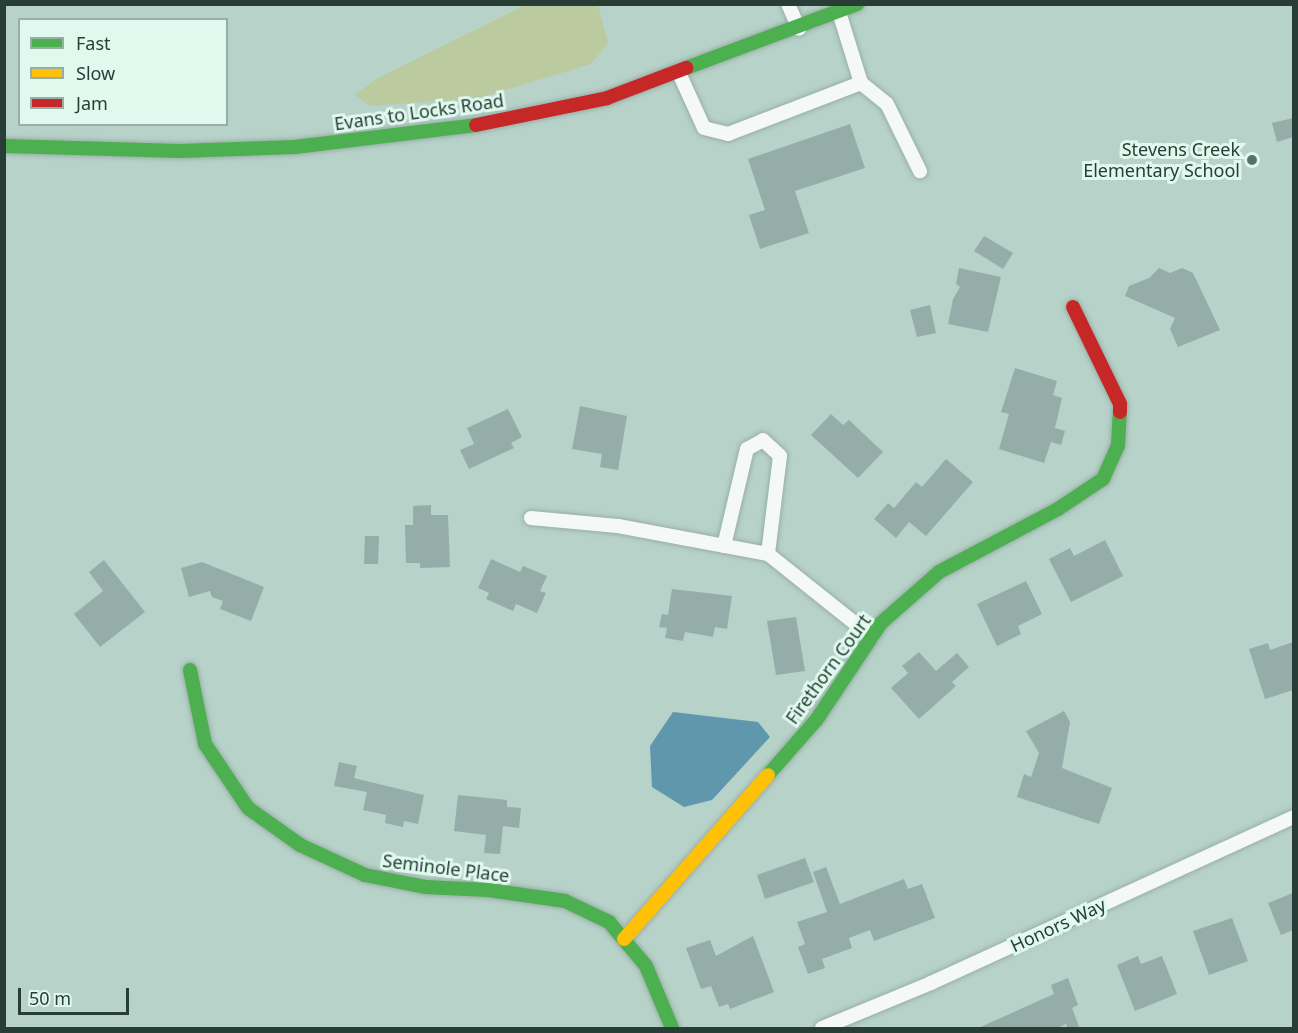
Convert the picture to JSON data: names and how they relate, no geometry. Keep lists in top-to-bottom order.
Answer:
{
  "streets": {
    "street": [
      "Evans to Locks Road",
      "Firethorn Court",
      "Seminole Place",
      "Honors Way"
    ]
  },
  "crossings": [
    ["Firethorn Court", "Seminole Place"]
  ],
  "places": ["Stevens Creek Elementary School"],
  "legend": ["Fast", "Slow", "Jam"],
  "scale_bar": "50 m"
}
